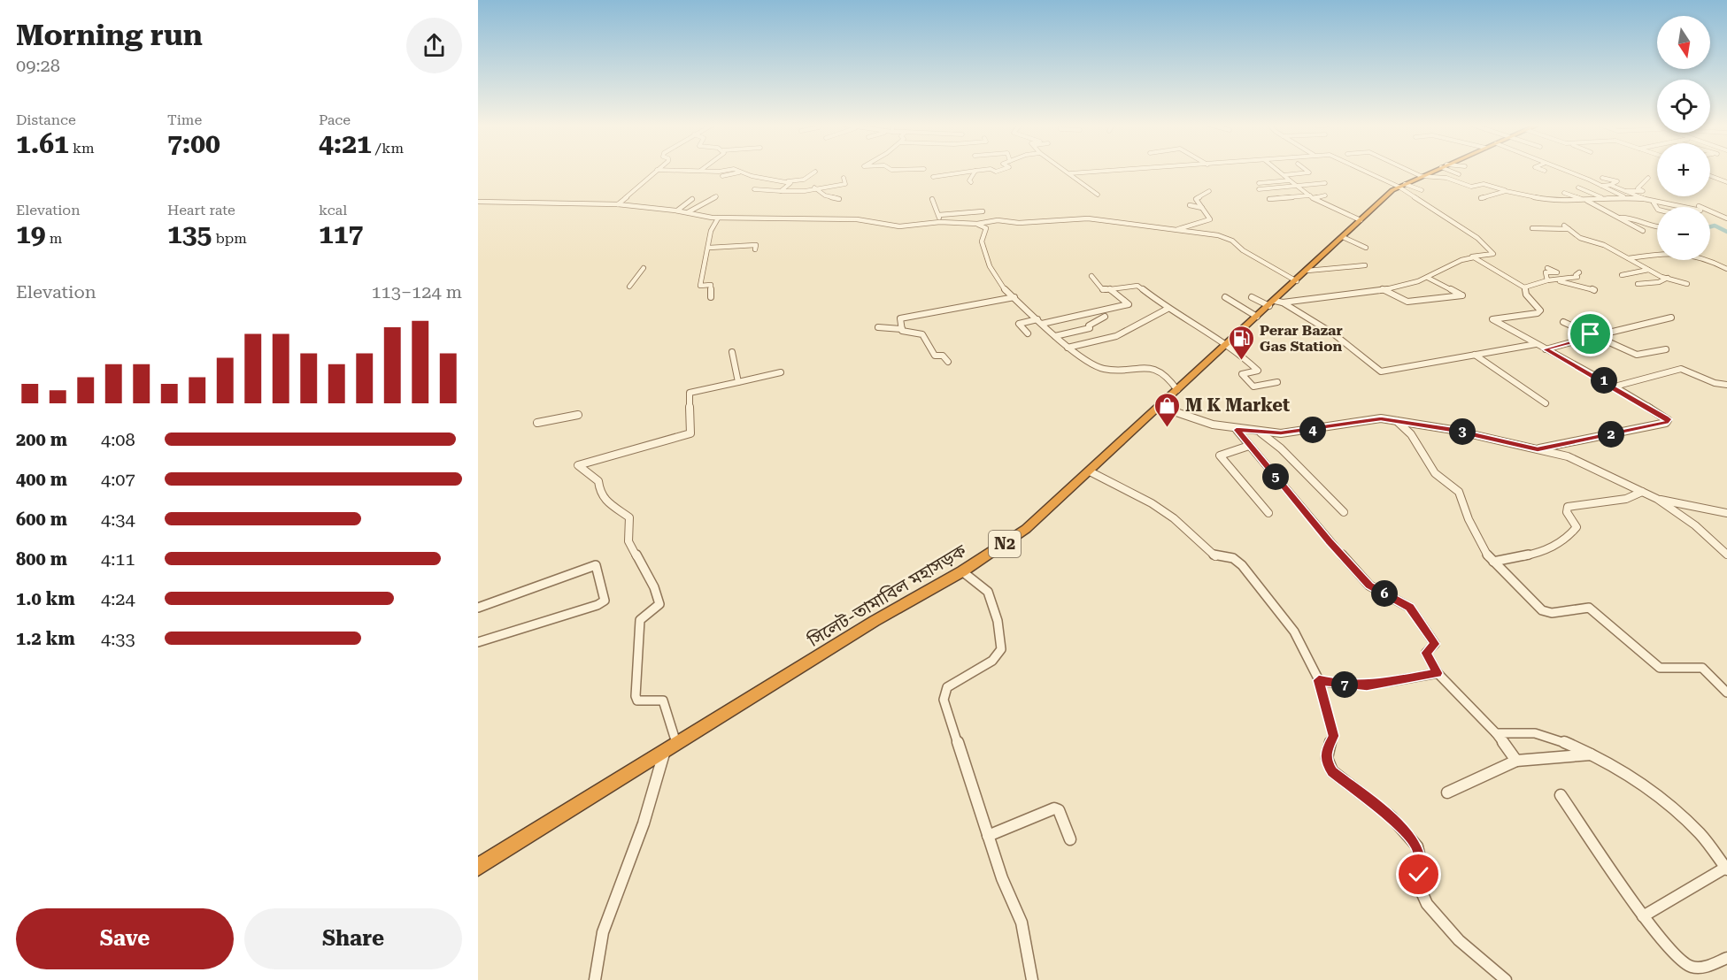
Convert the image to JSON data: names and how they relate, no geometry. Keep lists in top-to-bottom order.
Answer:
{
  "streets": {
    "highway": ["N2", "সিলেট-তামাবিল মহাসড়ক"]
  },
  "places": {
    "fuel station": ["Perar Bazar Gas Station"],
    "shop": ["M K Market"]
  },
  "north": "bottom",
  "page": {
    "heading": ["Morning run", "09:28"],
    "map_buttons": ["+", "−"],
    "stats": [
      ["Distance", "1.61 km"],
      ["Time", "7:00"],
      ["Pace", "4:21 /km"],
      ["Elevation", "19 m"],
      ["Heart rate", "135 bpm"],
      ["kcal", "117"]
    ],
    "chart": ["Elevation", "113–124 m"],
    "pins": [
      "1",
      "4",
      "3",
      "2",
      "5",
      "6",
      "7"
    ],
    "list": [
      {
        "name": "200 m",
        "note": "4:08"
      },
      {
        "name": "400 m",
        "note": "4:07"
      },
      {
        "name": "600 m",
        "note": "4:34"
      },
      {
        "name": "800 m",
        "note": "4:11"
      },
      {
        "name": "1.0 km",
        "note": "4:24"
      },
      {
        "name": "1.2 km",
        "note": "4:33"
      }
    ],
    "buttons": ["Save", "Share"]
  }
}
